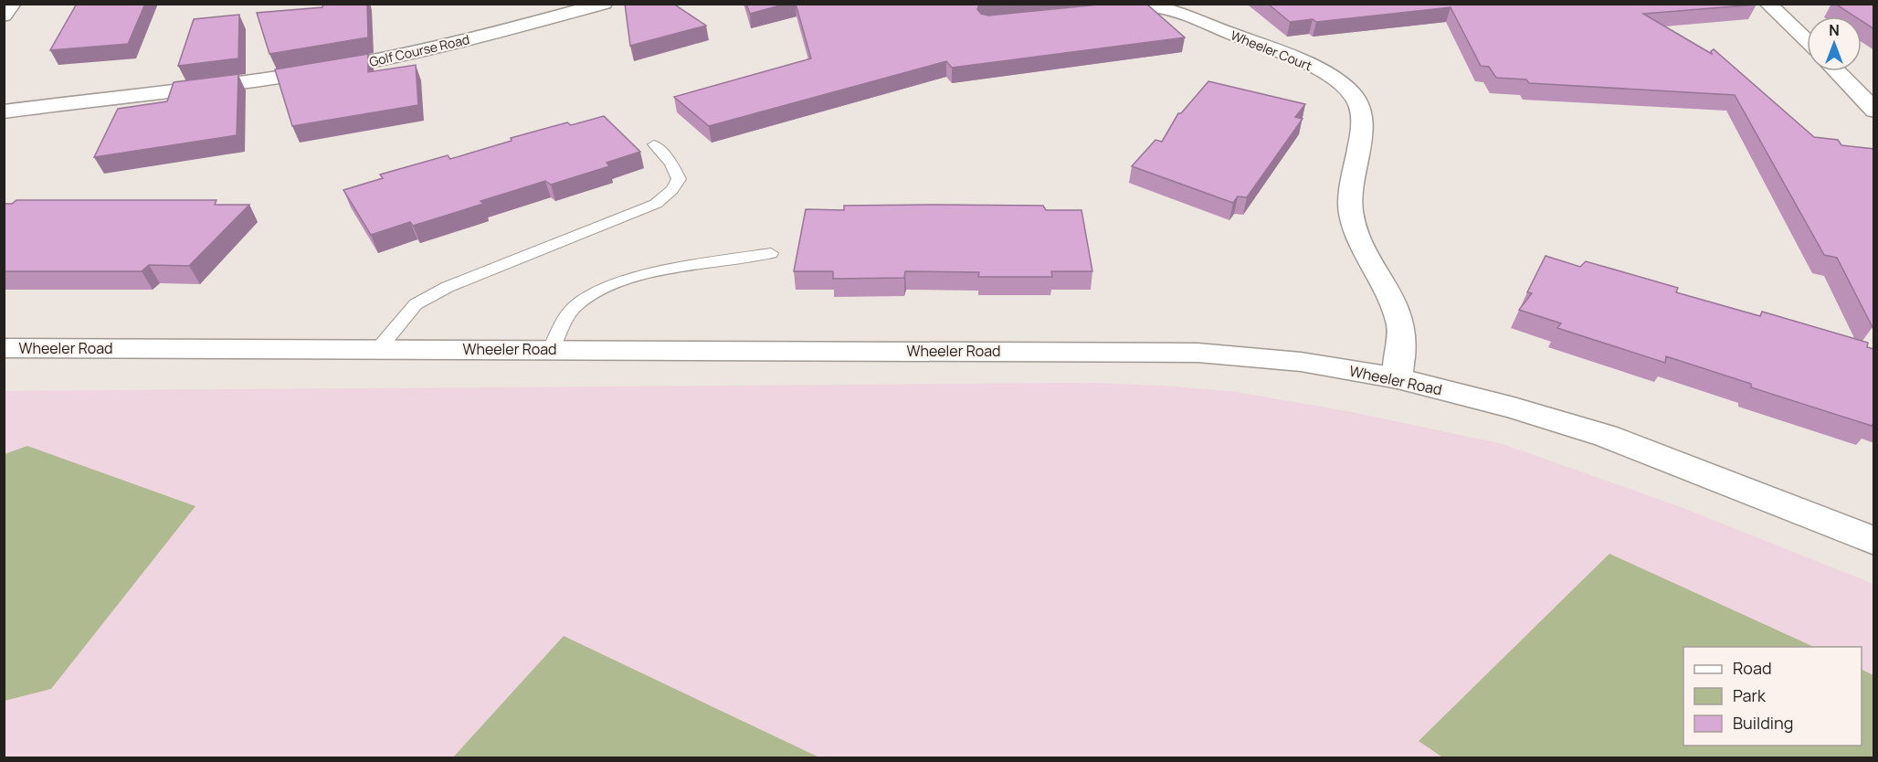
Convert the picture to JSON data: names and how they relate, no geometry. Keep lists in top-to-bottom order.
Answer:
{
  "streets": {
    "street": ["Golf Course Road", "Wheeler Court", "Wheeler Road"]
  },
  "crossings": [
    ["Wheeler Court", "Wheeler Road"]
  ],
  "legend": ["Road", "Park", "Building"],
  "north": "top"
}
